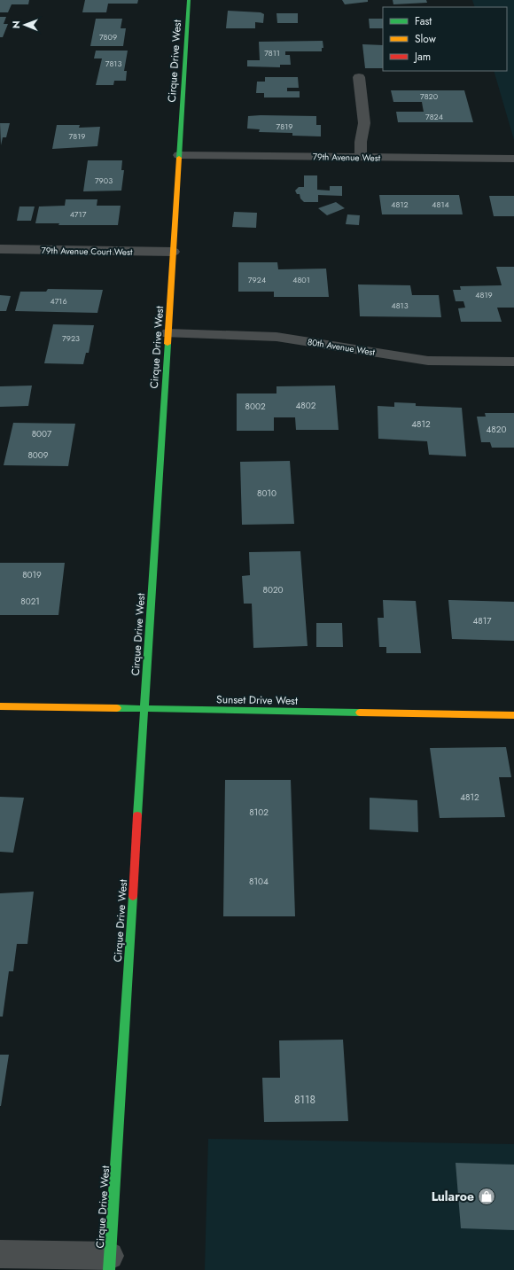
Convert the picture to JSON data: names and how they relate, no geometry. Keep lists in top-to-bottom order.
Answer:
{
  "streets": {
    "street": [
      "Cirque Drive West",
      "79th Avenue West",
      "79th Avenue Court West",
      "80th Avenue West",
      "Sunset Drive West"
    ]
  },
  "crossings": [
    ["Cirque Drive West", "79th Avenue West"],
    ["Cirque Drive West", "79th Avenue Court West"],
    ["Cirque Drive West", "80th Avenue West"],
    ["Cirque Drive West", "Sunset Drive West"]
  ],
  "places": {
    "shop": ["Lularoe"]
  },
  "house_numbers": [
    "7809",
    "7811",
    "7813",
    "7820",
    "7824",
    "7819",
    "7819",
    "7903",
    "4812",
    "4814",
    "4717",
    "7924",
    "4801",
    "4819",
    "4716",
    "4813",
    "7923",
    "4802",
    "8002",
    "4812",
    "4820",
    "8007",
    "8009",
    "8010",
    "8019",
    "8020",
    "8021",
    "4817",
    "4812",
    "8102",
    "8104",
    "8118"
  ],
  "legend": ["Fast", "Slow", "Jam"],
  "north": "left"
}
